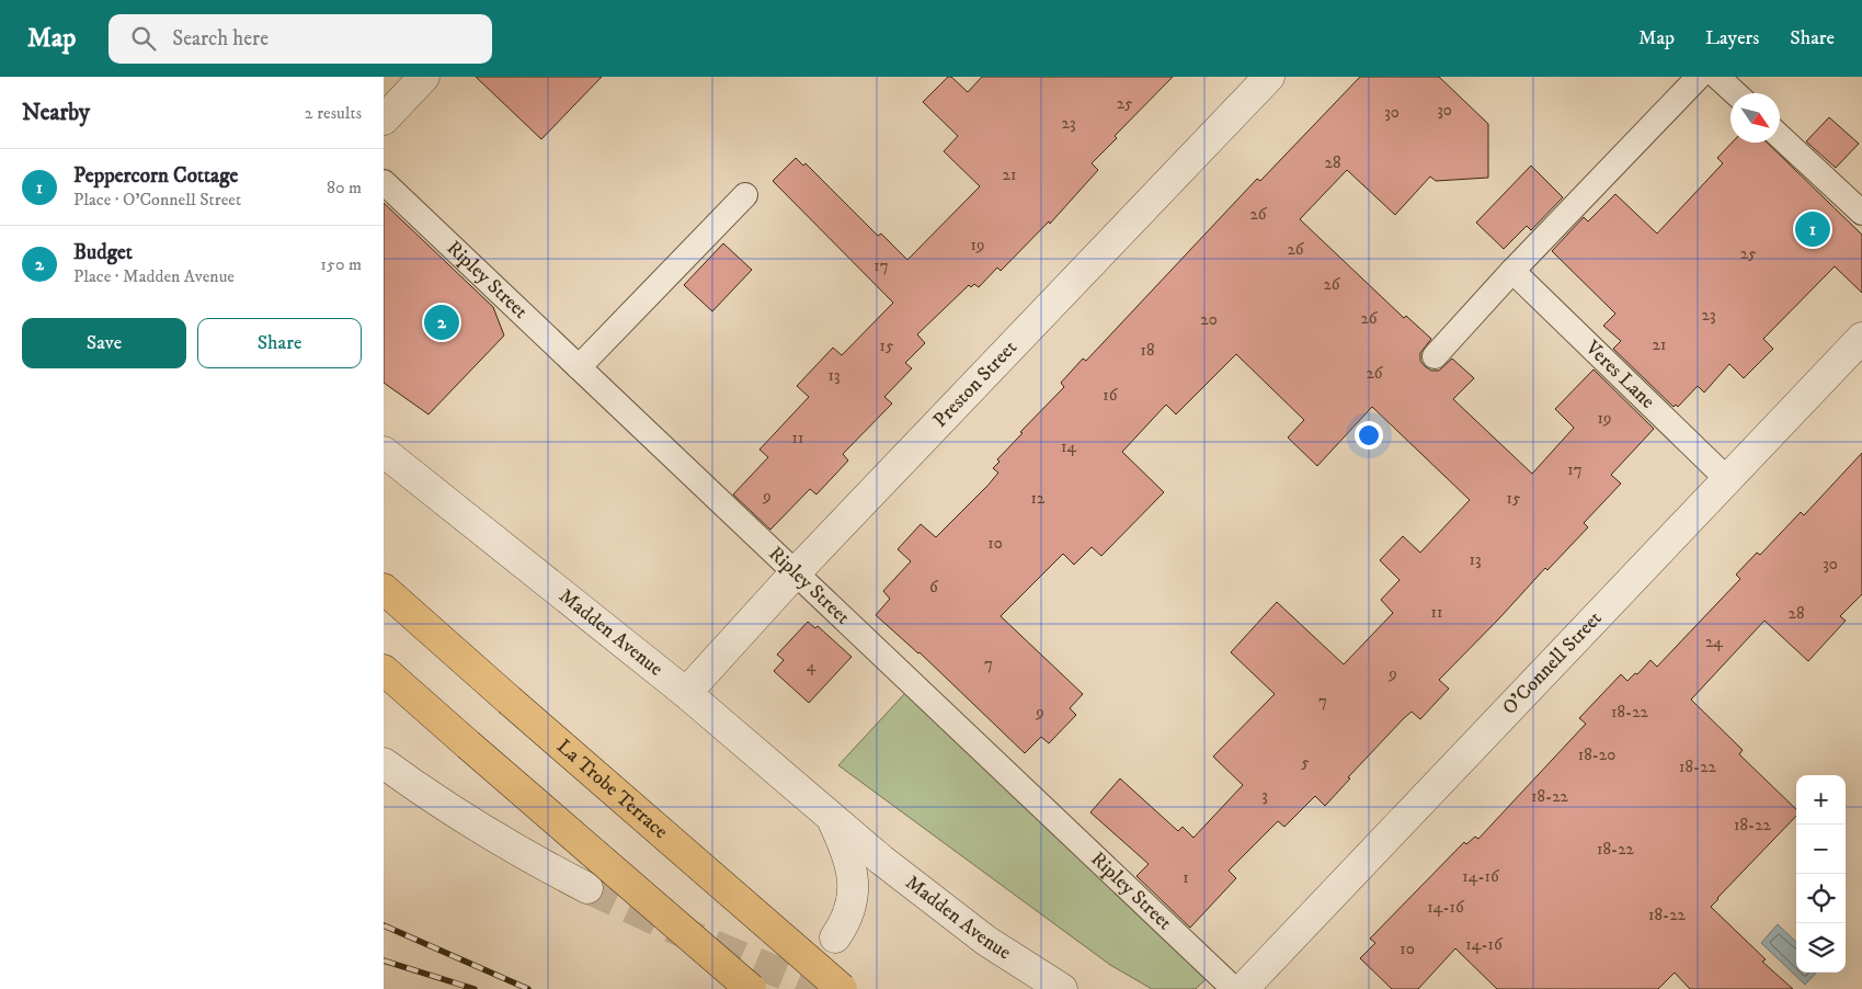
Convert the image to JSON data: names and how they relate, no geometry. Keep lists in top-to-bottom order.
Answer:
{
  "streets": {
    "highway": ["La Trobe Terrace"],
    "street": ["Preston Street", "Madden Avenue", "O'Connell Street"],
    "lane": ["Ripley Street", "Veres Lane"]
  },
  "crossings": [
    ["Ripley Street", "Preston Street"],
    ["Veres Lane", "O'Connell Street"],
    ["Preston Street", "Madden Avenue"]
  ],
  "house_numbers": [
    "25",
    "30",
    "30",
    "23",
    "28",
    "21",
    "26",
    "19",
    "26",
    "25",
    "17",
    "26",
    "23",
    "26",
    "20",
    "21",
    "15",
    "18",
    "26",
    "13",
    "16",
    "19",
    "11",
    "14",
    "17",
    "9",
    "12",
    "15",
    "10",
    "13",
    "30",
    "6",
    "11",
    "28",
    "24",
    "7",
    "4",
    "9",
    "7",
    "9",
    "18-22",
    "18-20",
    "5",
    "18-22",
    "3",
    "18-22",
    "18-22",
    "18-22",
    "14-16",
    "1",
    "14-16",
    "18-22",
    "14-16",
    "10"
  ],
  "north": "bottom right",
  "page": {
    "header": "Map",
    "search": "Search here",
    "nav": ["Map", "Layers", "Share"],
    "heading": ["Nearby", "2 results"],
    "list": [
      {
        "mark": "1",
        "name": "Peppercorn Cottage",
        "note": "Place · O'Connell Street",
        "value": "80 m"
      },
      {
        "mark": "2",
        "name": "Budget",
        "note": "Place · Madden Avenue",
        "value": "150 m"
      }
    ],
    "pins": ["1", "2"],
    "buttons": ["Save", "Share"],
    "map_buttons": ["+", "−"]
  }
}
